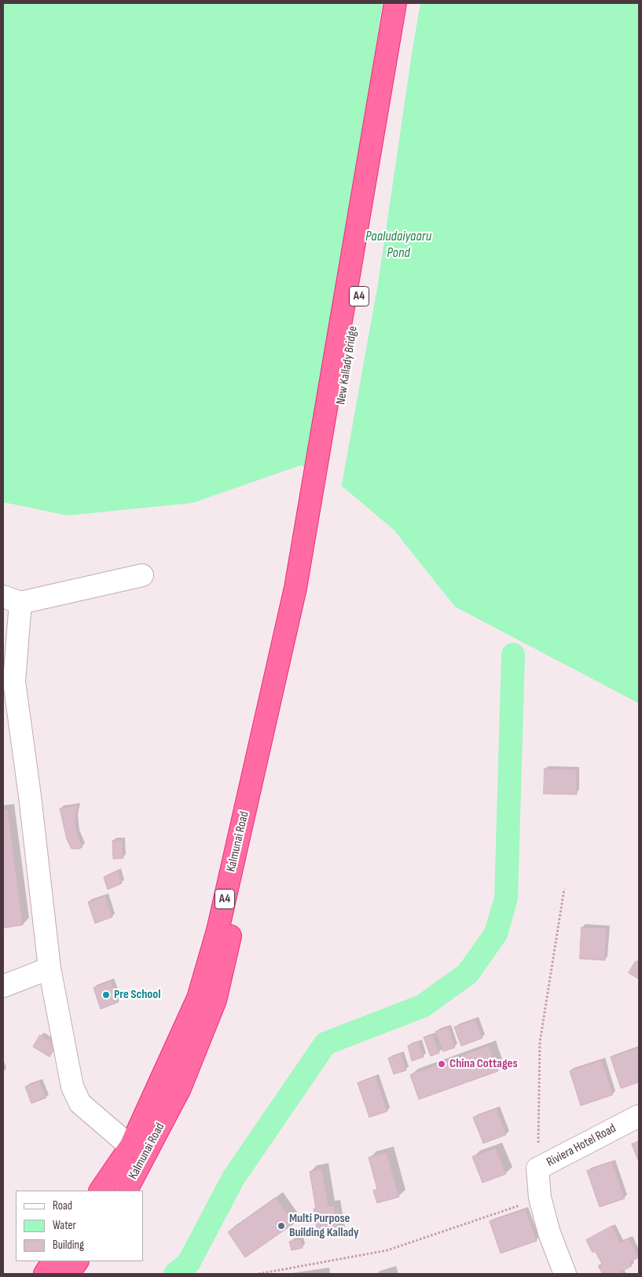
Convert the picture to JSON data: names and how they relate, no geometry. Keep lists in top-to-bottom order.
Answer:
{
  "streets": {
    "highway": ["A4", "New Kallady Bridge", "Kalmunai Road"],
    "street": ["Riviera Hotel Road"]
  },
  "crossings": [
    ["New Kallady Bridge", "Kalmunai Road"]
  ],
  "water": ["Paaludaiyaaru Pond"],
  "places": ["Pre School", "China Cottages", "Multi Purpose Building Kallady"],
  "legend": ["Road", "Water", "Building"]
}
